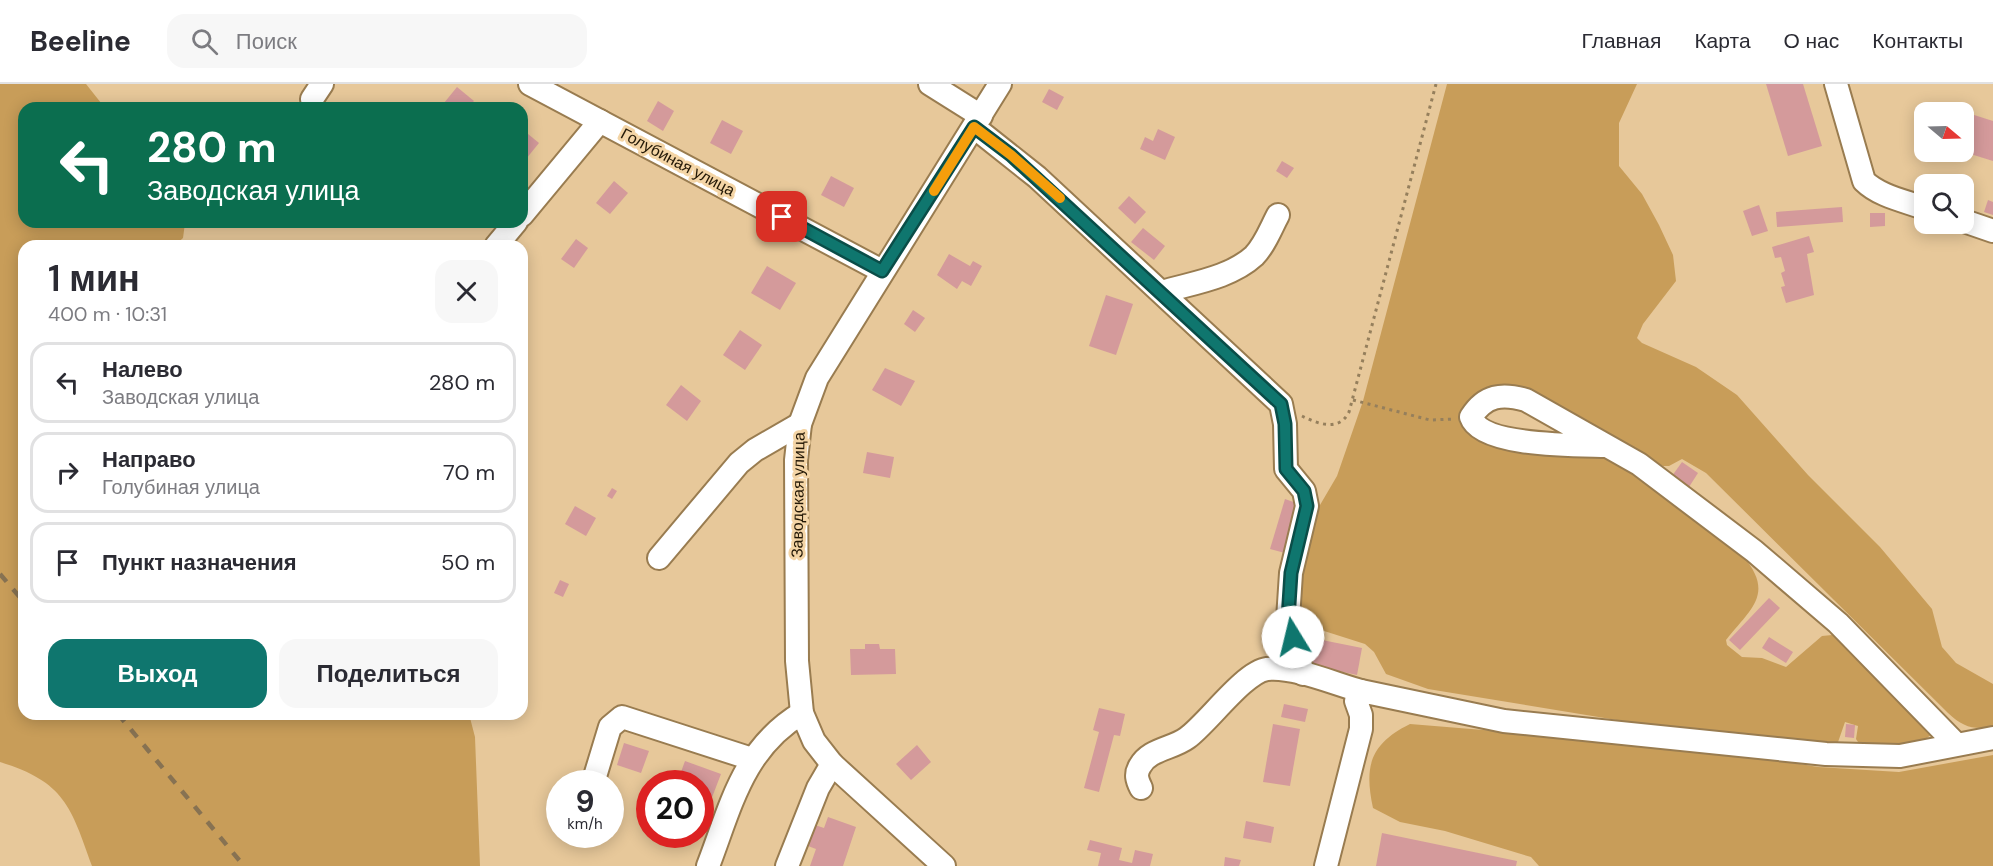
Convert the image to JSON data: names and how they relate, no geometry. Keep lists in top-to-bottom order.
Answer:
{
  "streets": {
    "street": ["Голубиная улица", "Заводская улица"]
  },
  "crossings": [
    ["Голубиная улица", "Заводская улица"]
  ],
  "north": "right",
  "page": {
    "header": "Beeline",
    "search": "Поиск",
    "nav": [
      "Главная",
      "Карта",
      "О нас",
      "Контакты"
    ],
    "turn": ["280 m", "Заводская улица"],
    "heading": ["1 мин", "400 m · 10:31"],
    "list": [
      {
        "name": "Налево",
        "note": "Заводская улица",
        "value": "280 m"
      },
      {
        "name": "Направо",
        "note": "Голубиная улица",
        "value": "70 m"
      },
      {
        "name": "Пункт назначения",
        "value": "50 m"
      }
    ],
    "buttons": ["Выход", "Поделиться"],
    "speed": "9 km/h",
    "limit": "20"
  }
}
